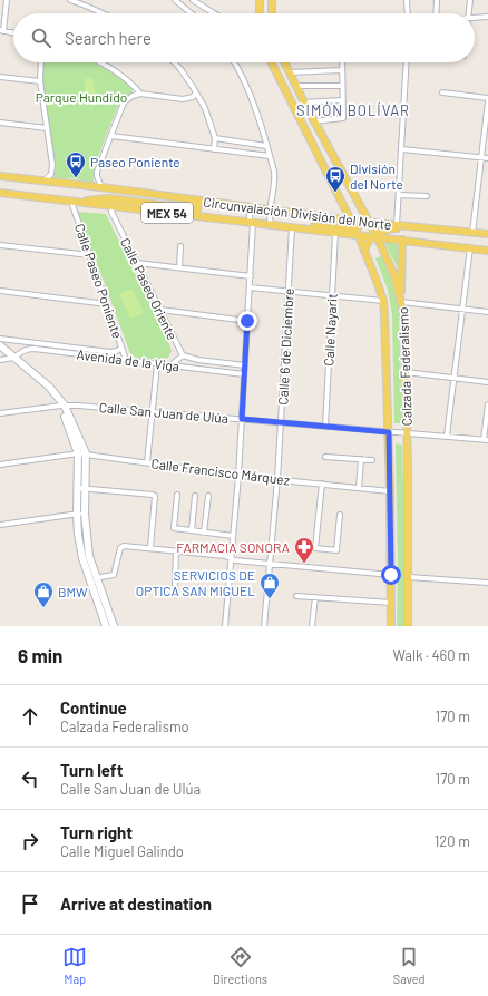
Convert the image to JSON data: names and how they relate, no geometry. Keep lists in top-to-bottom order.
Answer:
{
  "streets": {
    "main road": ["MEX 54", "Circunvalación División del Norte", "Calzada Federalismo"],
    "street": [
      "Calle Paseo Poniente",
      "Calle Paseo Oriente",
      "Calle Nayarit",
      "Calle 6 de Diciembre",
      "Avenida de la Viga",
      "Calle San Juan de Ulúa",
      "Calle Francisco Márquez"
    ]
  },
  "crossings": [
    ["Circunvalación División del Norte", "Calle Paseo Poniente"],
    ["Circunvalación División del Norte", "Calle Paseo Oriente"],
    ["Circunvalación División del Norte", "Calle Nayarit"],
    ["Circunvalación División del Norte", "Calle 6 de Diciembre"],
    ["Circunvalación División del Norte", "Calzada Federalismo"],
    ["Calle Paseo Poniente", "Avenida de la Viga"],
    ["Calle Paseo Oriente", "Avenida de la Viga"],
    ["Calle Nayarit", "Calle San Juan de Ulúa"],
    ["Calle 6 de Diciembre", "Calle San Juan de Ulúa"],
    ["Calle 6 de Diciembre", "Calle Francisco Márquez"],
    ["Calzada Federalismo", "Calle San Juan de Ulúa"],
    ["Calzada Federalismo", "Calle Francisco Márquez"]
  ],
  "districts": ["SIMÓN BOLÍVAR"],
  "parks": ["Parque Hundido"],
  "places": {
    "bus stop": ["Paseo Poniente", "División del Norte"],
    "pharmacy": ["FARMACIA SONORA"],
    "shop": ["SERVICIOS DE OPTICA SAN MIGUEL", "BMW"]
  },
  "page": {
    "search": "Search here",
    "heading": ["6 min", "Walk · 460 m"],
    "list": [
      ["Continue", "Calzada Federalismo", "170 m"],
      ["Turn left", "Calle San Juan de Ulúa", "170 m"],
      ["Turn right", "Calle Miguel Galindo", "120 m"],
      "Arrive at destination"
    ],
    "nav": ["Map", "Directions", "Saved"]
  }
}
